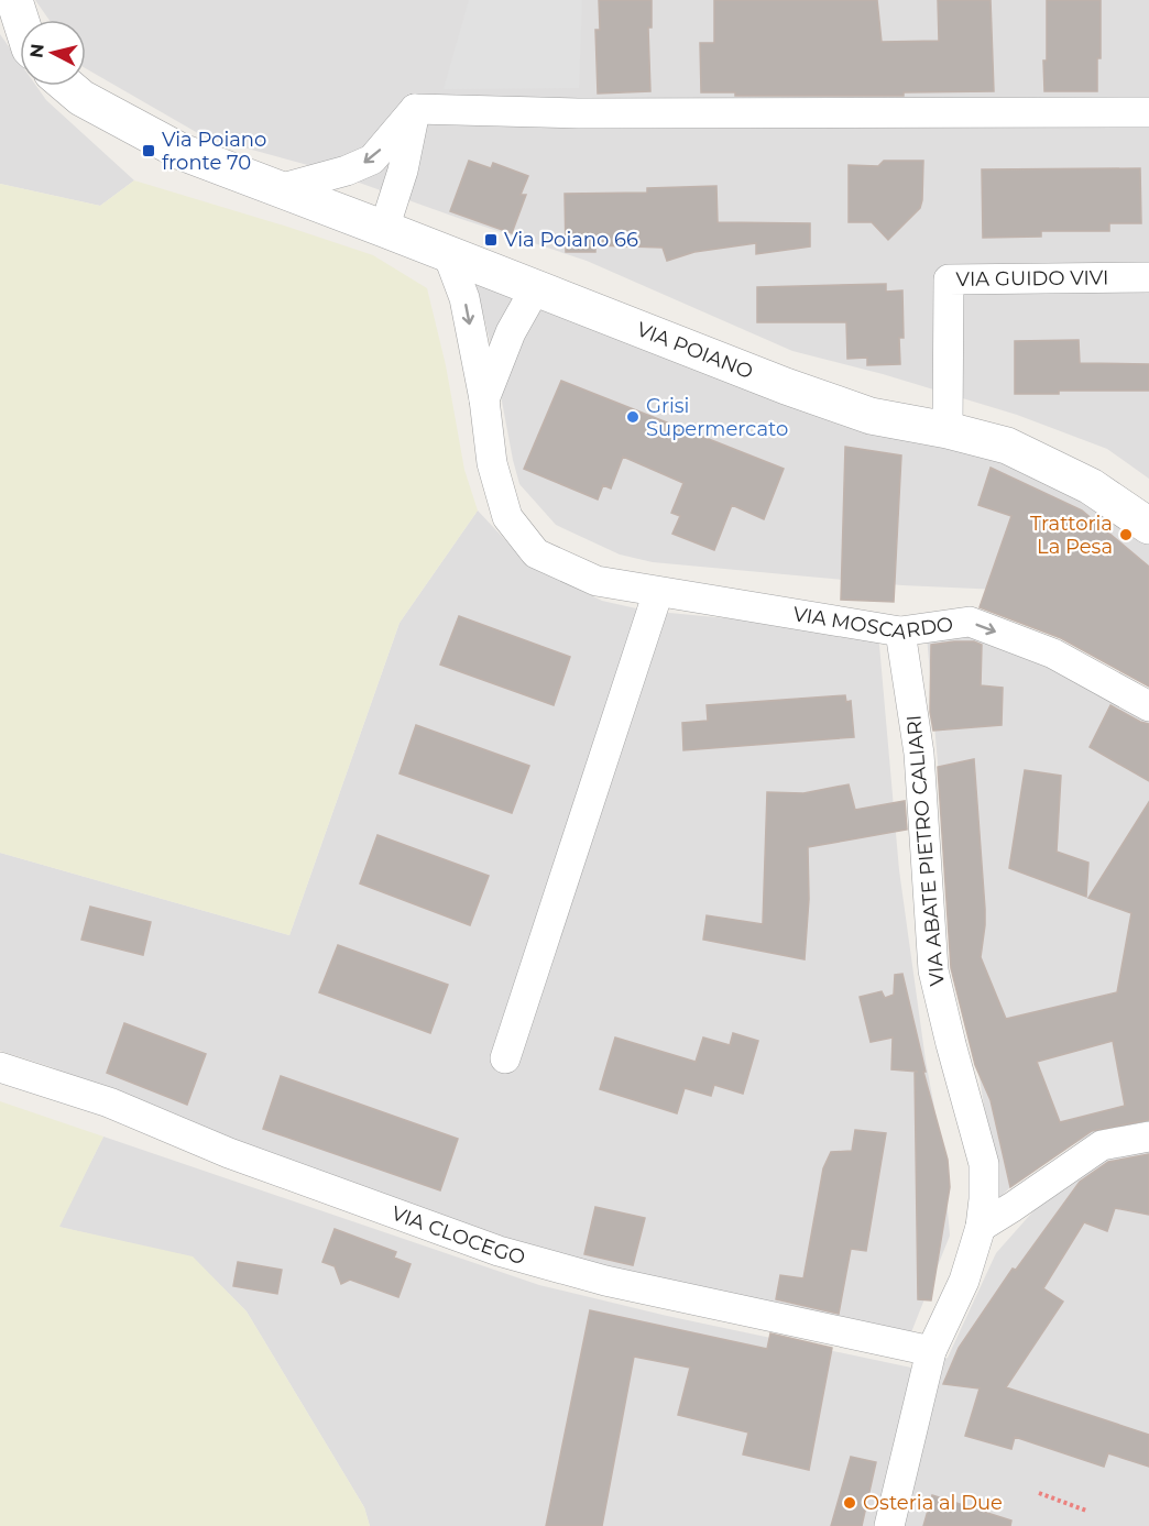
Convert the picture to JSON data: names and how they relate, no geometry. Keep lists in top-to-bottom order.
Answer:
{
  "streets": {
    "street": [
      "VIA GUIDO VIVI",
      "VIA POIANO",
      "VIA MOSCARDO",
      "VIA ABATE PIETRO CALIARI",
      "VIA CLOCEGO"
    ]
  },
  "crossings": [
    ["VIA GUIDO VIVI", "VIA POIANO"],
    ["VIA POIANO", "VIA MOSCARDO"],
    ["VIA MOSCARDO", "VIA ABATE PIETRO CALIARI"],
    ["VIA ABATE PIETRO CALIARI", "VIA CLOCEGO"]
  ],
  "places": {
    "transit": ["Via Poiano fronte 70", "Via Poiano 66"],
    "other": ["Grisi Supermercato", "Trattoria La Pesa", "Osteria al Due"]
  },
  "north": "left"
}
